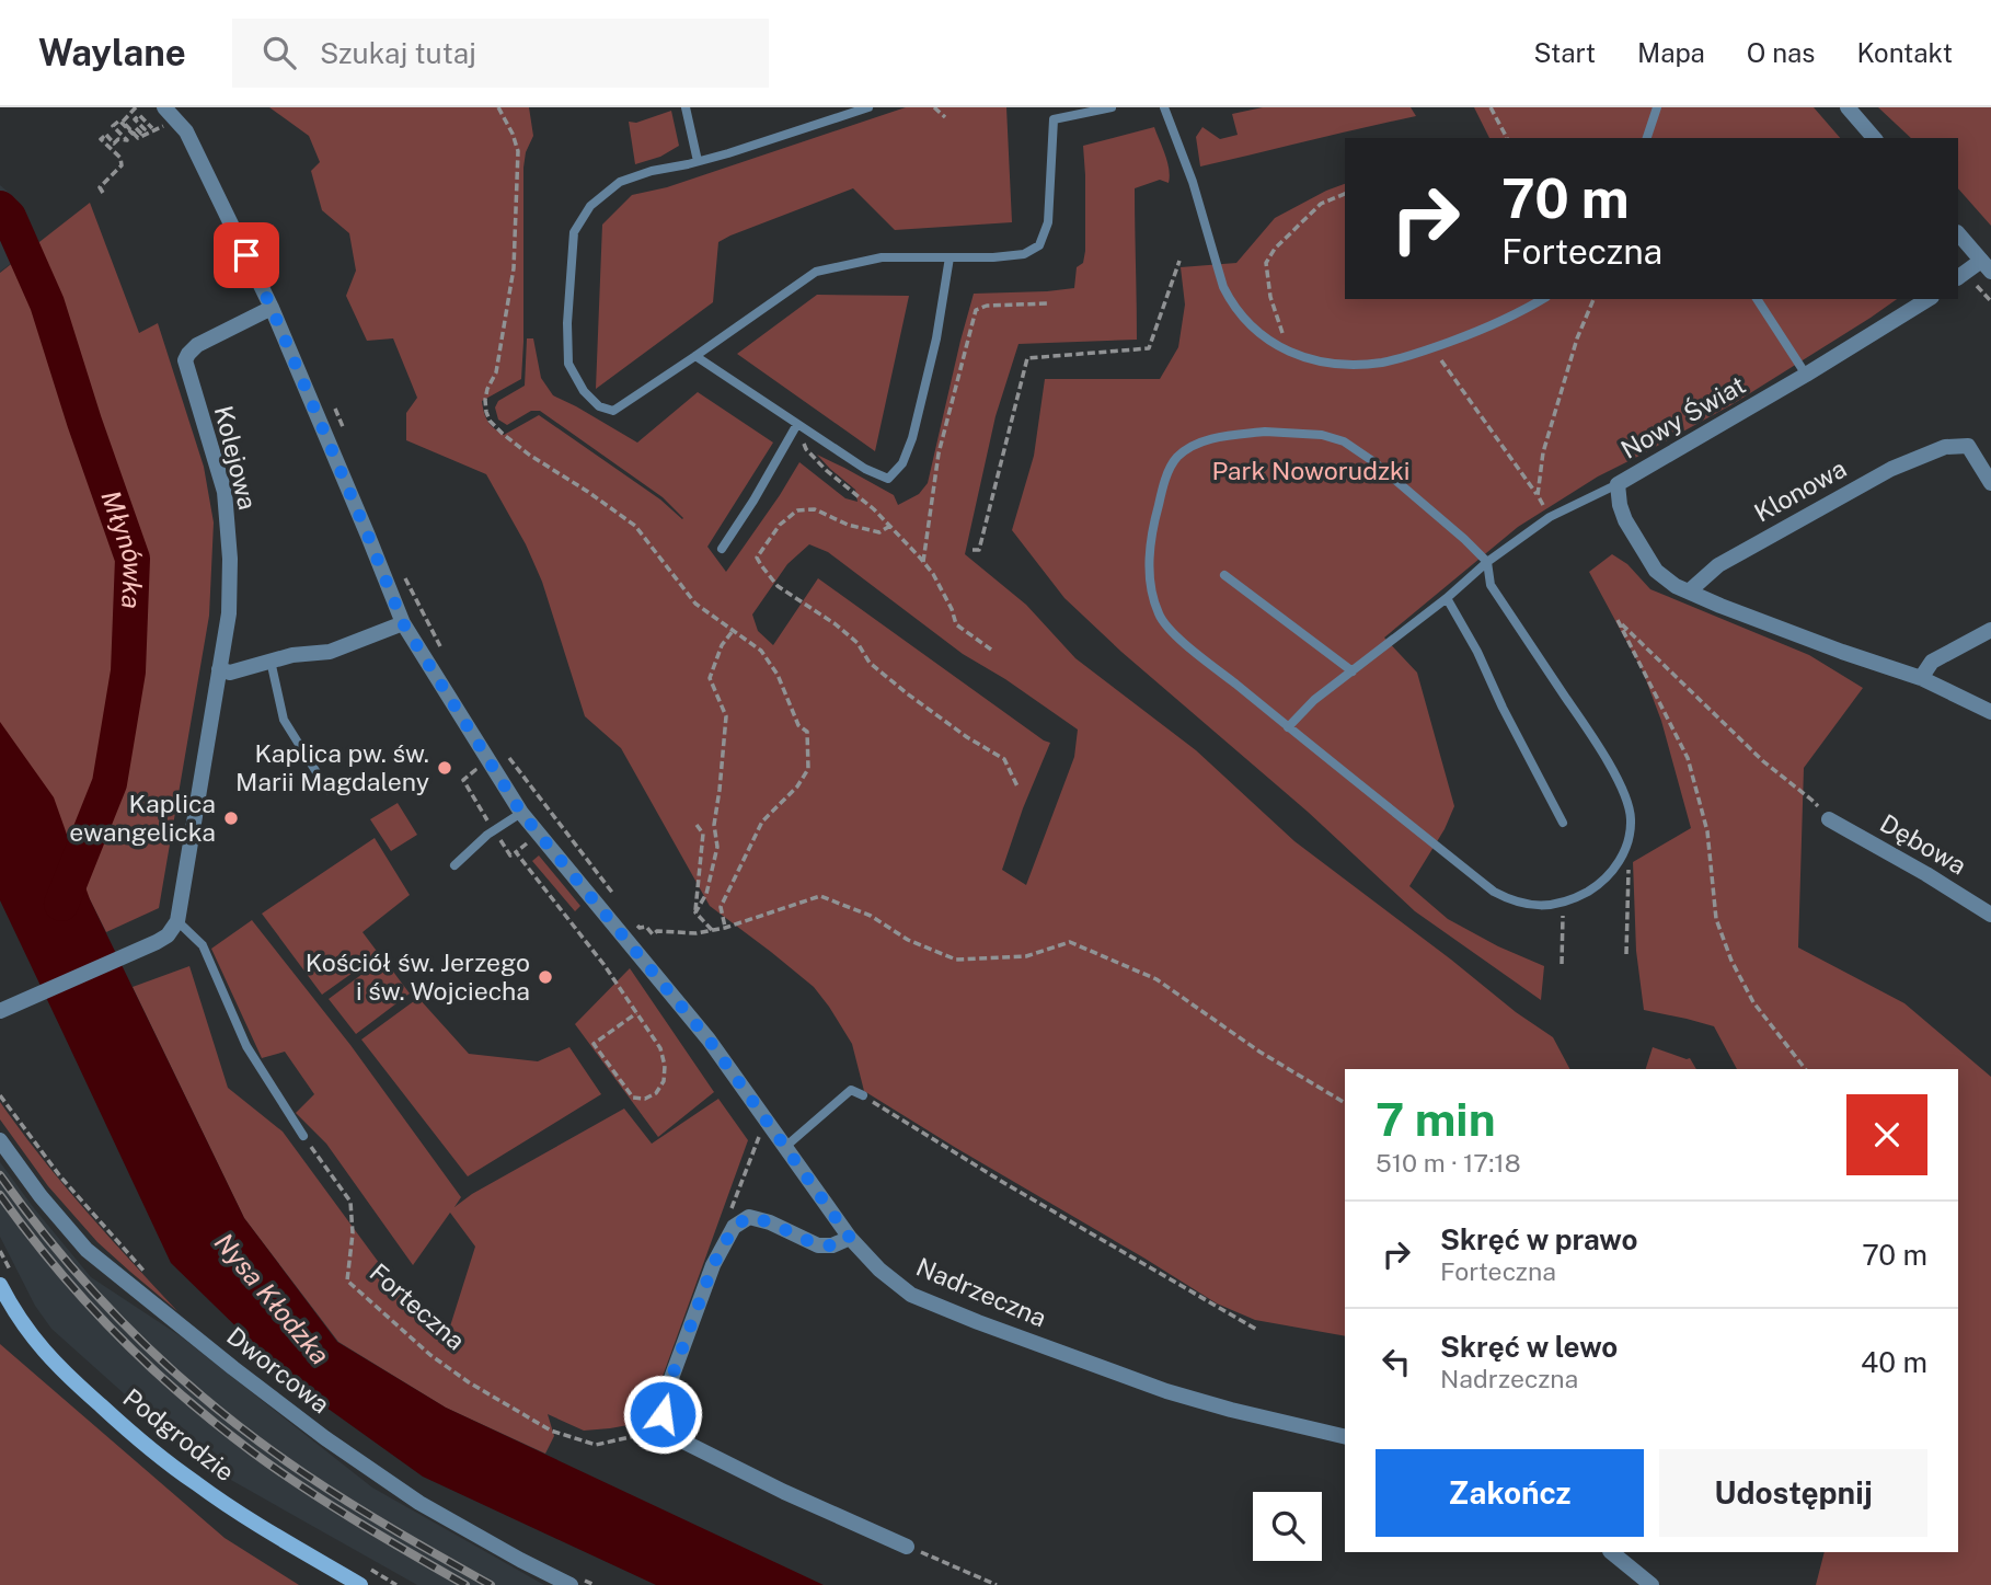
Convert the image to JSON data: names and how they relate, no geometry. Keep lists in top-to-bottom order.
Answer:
{
  "streets": {
    "main road": ["Podgrodzie"],
    "street": [
      "Nowy Świat",
      "Kolejowa",
      "Klonowa",
      "Dębowa",
      "Nadrzeczna",
      "Dworcowa"
    ],
    "path": ["Forteczna"]
  },
  "crossings": [
    ["Nowy Świat", "Klonowa"],
    ["Kolejowa", "Nadrzeczna"]
  ],
  "water": ["Młynówka", "Nysa Kłodzka"],
  "parks": ["Park Noworudzki"],
  "places": ["Kaplica pw. św. Marii Magdaleny", "Kaplica ewangelicka", "Kościół św. Jerzego i św. Wojciecha"],
  "page": {
    "header": "Waylane",
    "search": "Szukaj tutaj",
    "nav": [
      "Start",
      "Mapa",
      "O nas",
      "Kontakt"
    ],
    "turn": ["70 m", "Forteczna"],
    "heading": ["7 min", "510 m · 17:18"],
    "list": [
      {
        "name": "Skręć w prawo",
        "note": "Forteczna",
        "value": "70 m"
      },
      {
        "name": "Skręć w lewo",
        "note": "Nadrzeczna",
        "value": "40 m"
      }
    ],
    "buttons": ["Zakończ", "Udostępnij"]
  }
}
